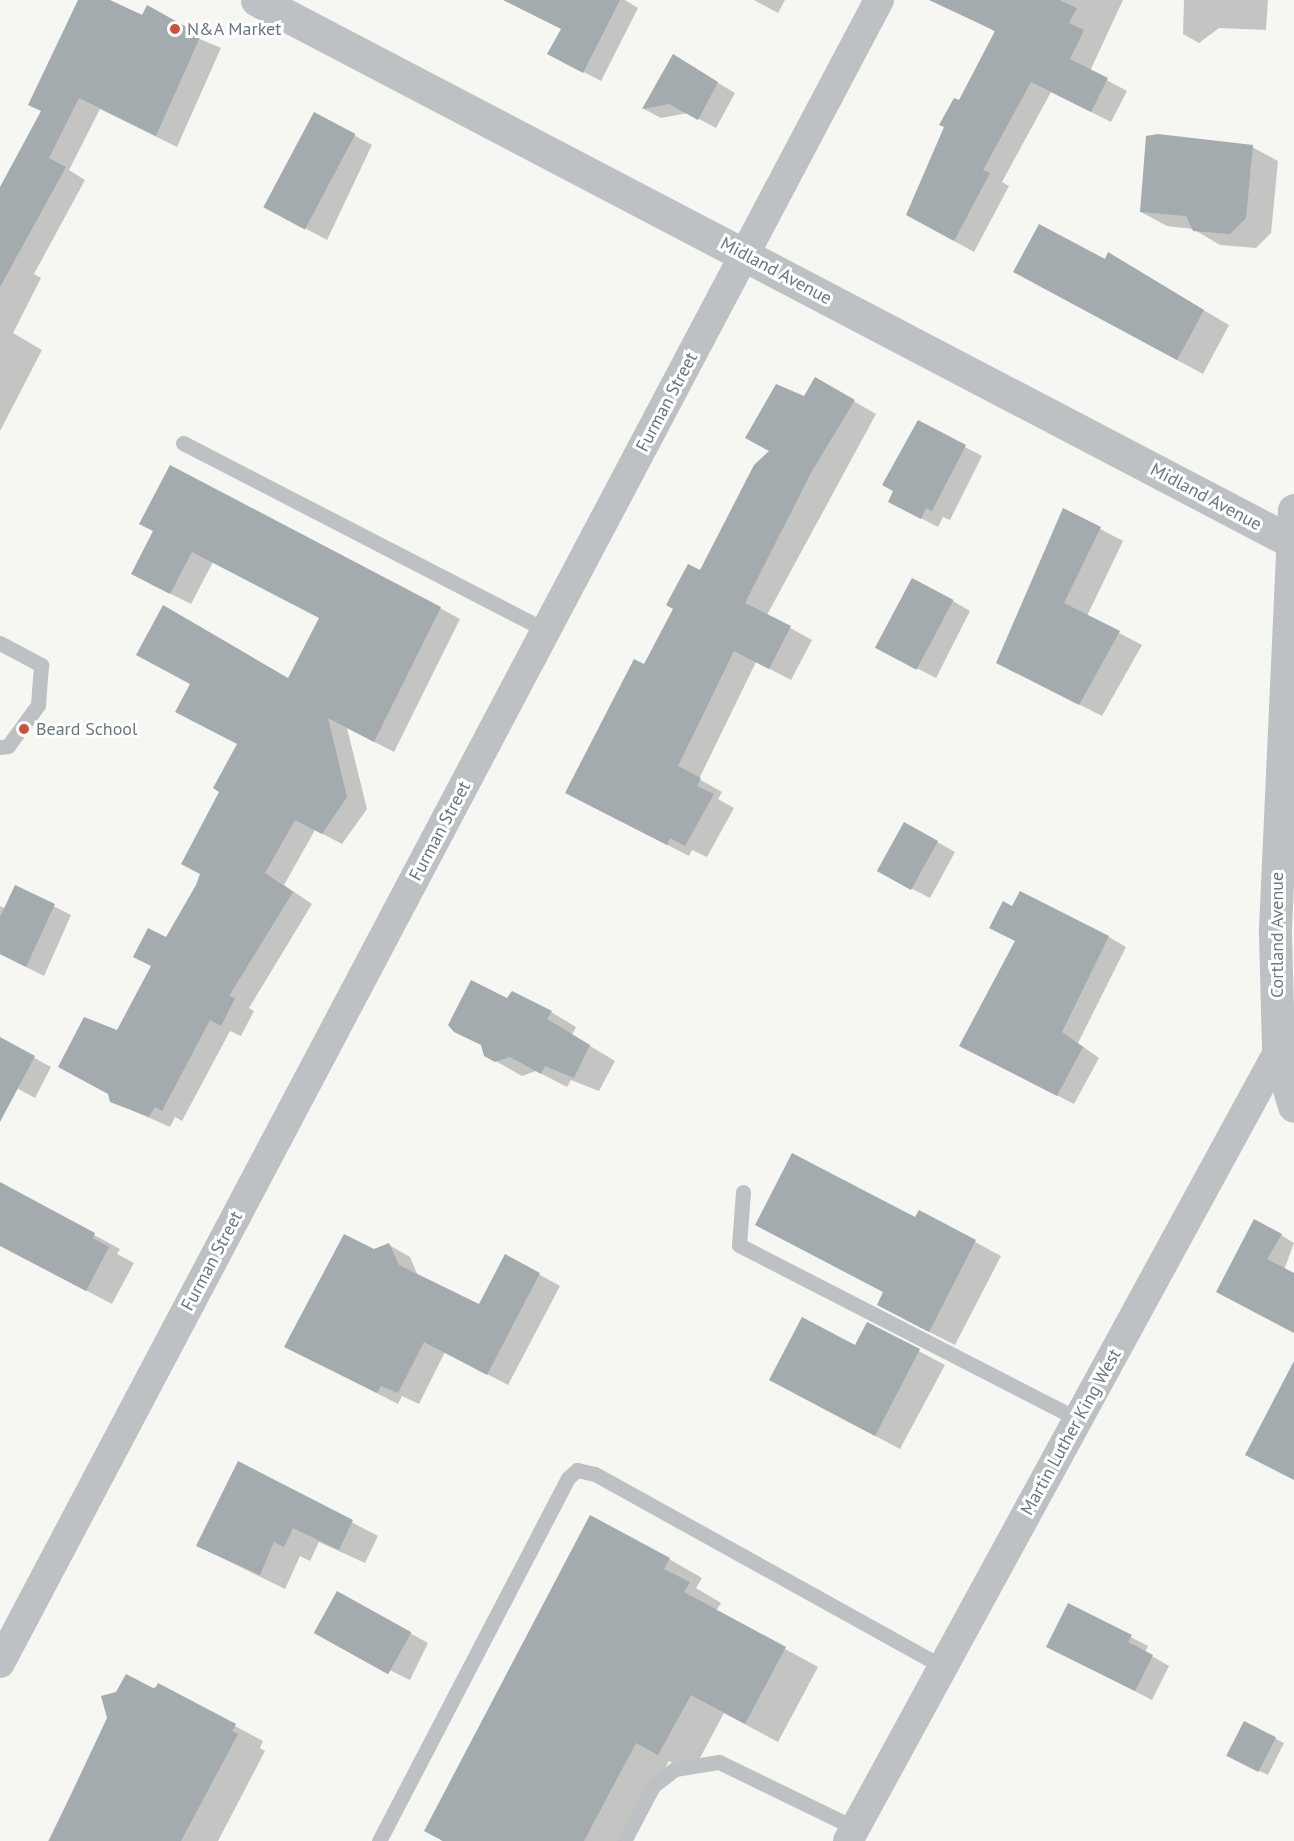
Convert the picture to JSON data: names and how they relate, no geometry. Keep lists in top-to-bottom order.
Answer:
{
  "streets": {
    "street": [
      "Midland Avenue",
      "Furman Street",
      "Cortland Avenue",
      "Martin Luther King West"
    ]
  },
  "crossings": [
    ["Midland Avenue", "Furman Street"],
    ["Midland Avenue", "Cortland Avenue"],
    ["Cortland Avenue", "Martin Luther King West"]
  ],
  "places": ["N&A Market", "Beard School"]
}
